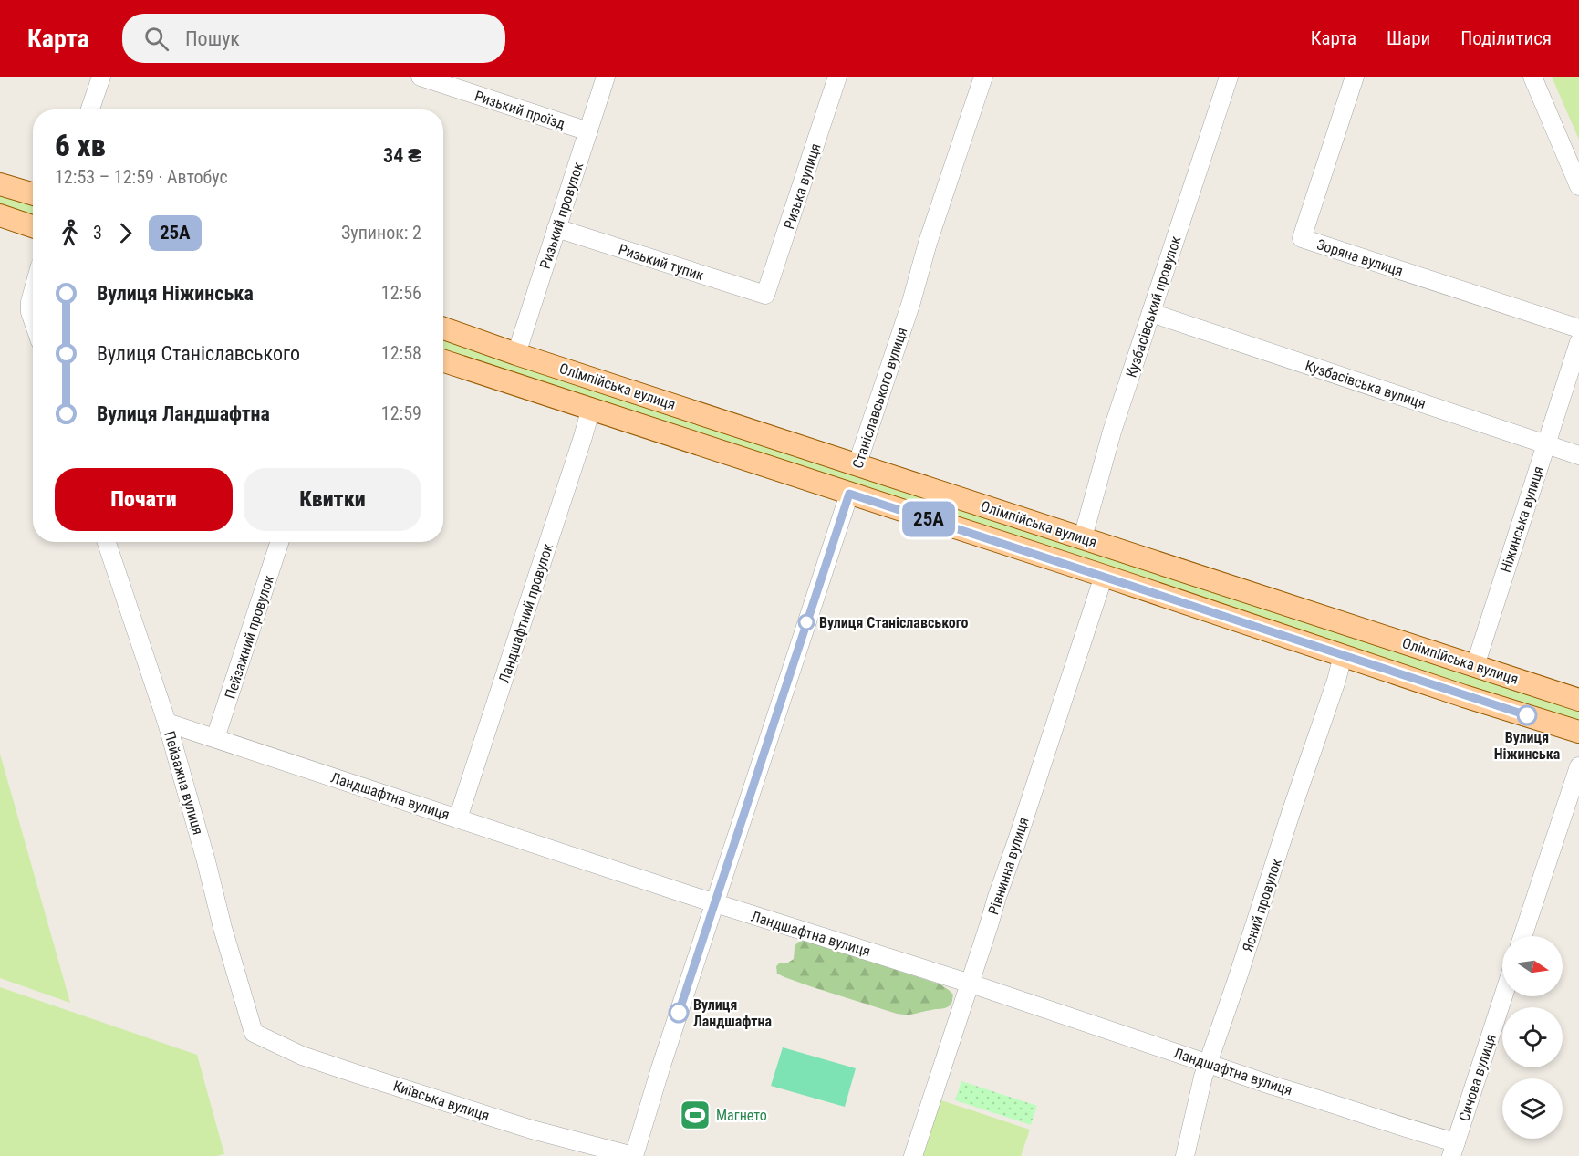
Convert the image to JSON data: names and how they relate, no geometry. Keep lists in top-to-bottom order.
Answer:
{
  "streets": {
    "main road": ["Олімпійська вулиця", "Станіславського вулиця", "Ніжинська вулиця"],
    "street": [
      "Ризький проїзд",
      "Ризька вулиця",
      "Ризький провулок",
      "Зоряна вулиця",
      "Ризький тупик",
      "Кузбасівський провулок",
      "Кузбасівська вулиця",
      "Ландшафтний провулок",
      "Пейзажний провулок",
      "Пейзажна вулиця",
      "Ландшафтна вулиця",
      "Рівнинна вулиця",
      "Ясний провулок",
      "Сичова вулиця",
      "Київська вулиця"
    ]
  },
  "crossings": [
    ["Ризький проїзд", "Ризький провулок"],
    ["Ризька вулиця", "Ризький тупик"],
    ["Ризький провулок", "Ризький тупик"],
    ["Ризький провулок", "Олімпійська вулиця"],
    ["Кузбасівський провулок", "Кузбасівська вулиця"],
    ["Кузбасівський провулок", "Олімпійська вулиця"],
    ["Кузбасівська вулиця", "Ніжинська вулиця"],
    ["Олімпійська вулиця", "Станіславського вулиця"],
    ["Олімпійська вулиця", "Ніжинська вулиця"],
    ["Олімпійська вулиця", "Ландшафтний провулок"],
    ["Олімпійська вулиця", "Рівнинна вулиця"],
    ["Олімпійська вулиця", "Ясний провулок"],
    ["Станіславського вулиця", "Ландшафтна вулиця"],
    ["Станіславського вулиця", "Київська вулиця"],
    ["Ландшафтний провулок", "Ландшафтна вулиця"],
    ["Пейзажний провулок", "Ландшафтна вулиця"],
    ["Пейзажна вулиця", "Ландшафтна вулиця"],
    ["Пейзажна вулиця", "Київська вулиця"],
    ["Ландшафтна вулиця", "Рівнинна вулиця"],
    ["Ландшафтна вулиця", "Ясний провулок"],
    ["Ландшафтна вулиця", "Сичова вулиця"]
  ],
  "places": {
    "other": ["Вулиця Станіславського", "Вулиця Ніжинська", "Вулиця Ландшафтна"],
    "sports": ["Магнето"]
  },
  "lines": ["bus line 25А"],
  "north": "right",
  "page": {
    "header": "Карта",
    "search": "Пошук",
    "nav": ["Карта", "Шари", "Поділитися"],
    "on_map": "25А",
    "heading": ["6 хв", "12:53 – 12:59 · Автобус", "34 ₴"],
    "legs": ["3", "25А", "Зупинок: 2"],
    "list": [
      {
        "name": "Вулиця Ніжинська",
        "value": "12:56"
      },
      {
        "name": "Вулиця Станіславського",
        "value": "12:58"
      },
      {
        "name": "Вулиця Ландшафтна",
        "value": "12:59"
      }
    ],
    "buttons": ["Почати", "Квитки"]
  }
}
